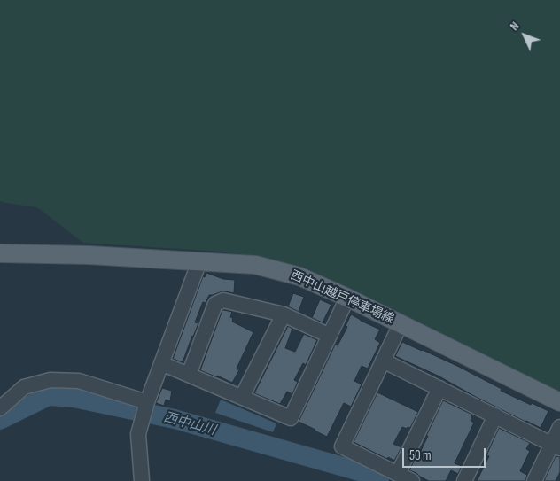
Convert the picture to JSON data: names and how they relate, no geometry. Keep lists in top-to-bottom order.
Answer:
{
  "streets": {
    "main road": ["西中山越戸停車場線"]
  },
  "water": ["西中山川"],
  "scale_bar": "50 m",
  "north": "top left"
}
